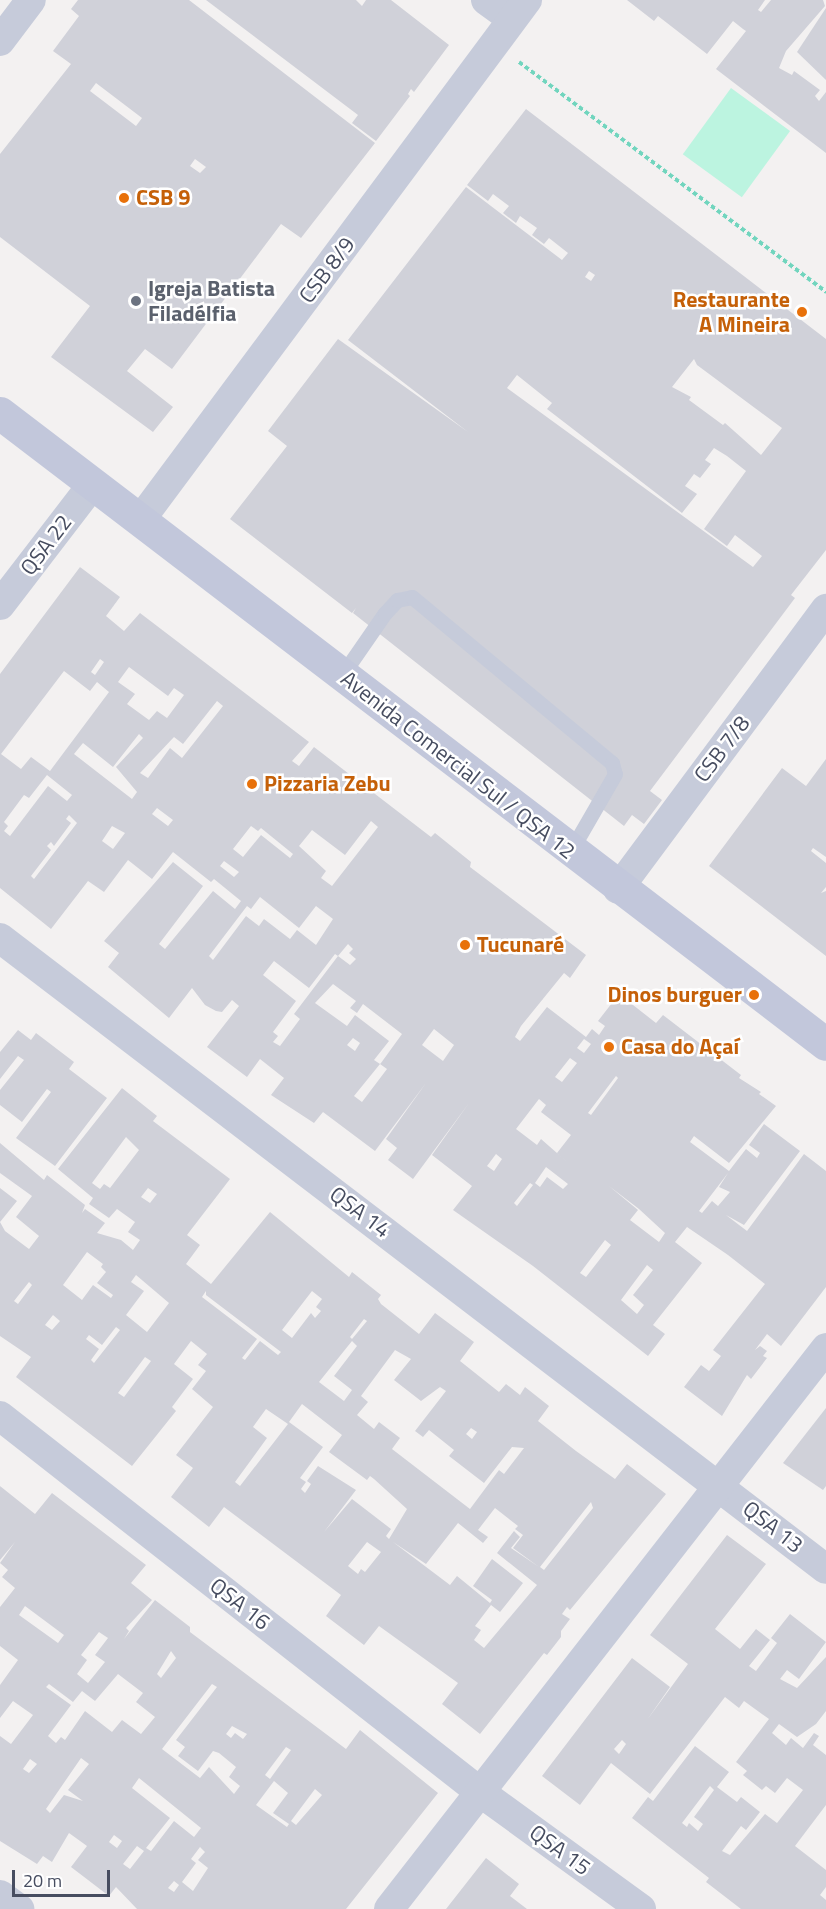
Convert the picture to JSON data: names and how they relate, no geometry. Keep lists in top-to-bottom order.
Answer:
{
  "streets": {
    "main road": ["Avenida Comercial Sul / QSA 12"],
    "street": [
      "CSB 8/9",
      "QSA 22",
      "CSB 7/8",
      "QSA 14",
      "QSA 13",
      "QSA 16",
      "QSA 15"
    ]
  },
  "crossings": [
    ["CSB 8/9", "Avenida Comercial Sul / QSA 12"],
    ["QSA 22", "Avenida Comercial Sul / QSA 12"],
    ["CSB 7/8", "Avenida Comercial Sul / QSA 12"],
    ["QSA 14", "QSA 13"],
    ["QSA 16", "QSA 15"]
  ],
  "places": [
    "CSB 9",
    "Igreja Batista Filadélfia",
    "Restaurante A Mineira",
    "Pizzaria Zebu",
    "Tucunaré",
    "Dinos burguer",
    "Casa do Açaí"
  ],
  "scale_bar": "20 m"
}
